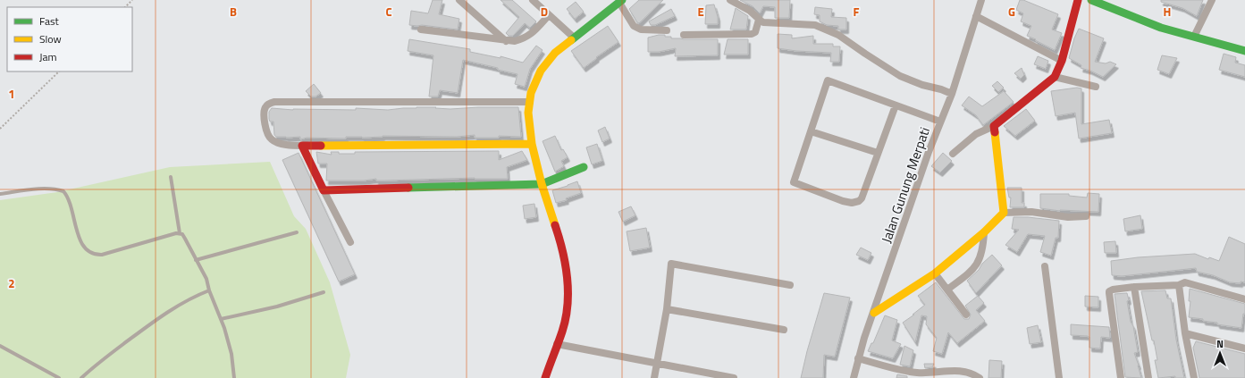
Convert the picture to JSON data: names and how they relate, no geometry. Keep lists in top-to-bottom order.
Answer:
{
  "streets": {
    "street": ["Jalan Gunung Merpati"]
  },
  "legend": ["Fast", "Slow", "Jam"],
  "north": "top",
  "grid": {
    "columns": [
      "B",
      "C",
      "D",
      "E",
      "F",
      "G",
      "H"
    ],
    "rows": ["1", "2"]
  }
}
